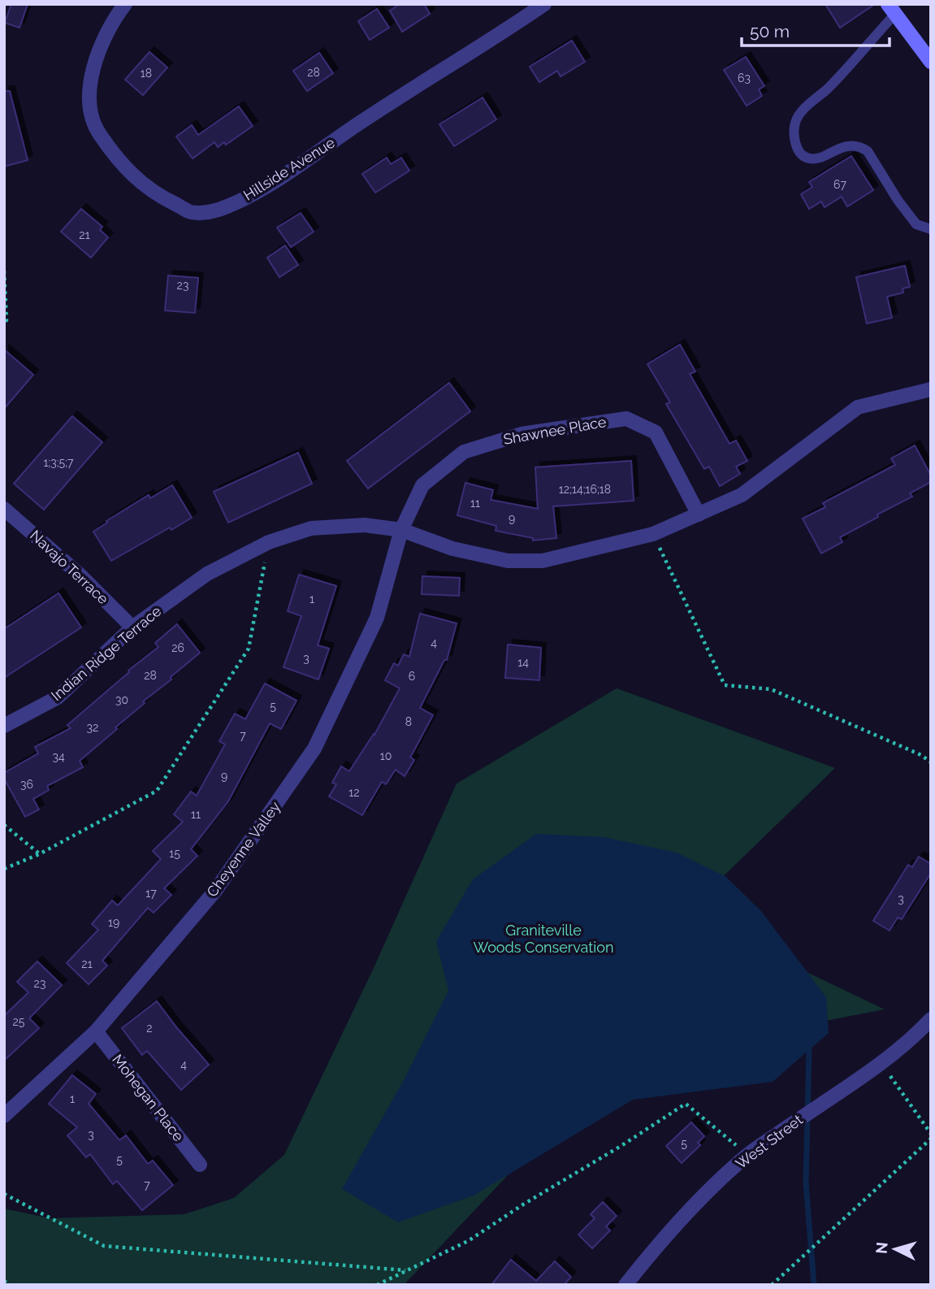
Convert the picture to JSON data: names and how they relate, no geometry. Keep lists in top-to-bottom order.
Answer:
{
  "streets": {
    "street": [
      "Hillside Avenue",
      "Shawnee Place",
      "Navajo Terrace",
      "Indian Ridge Terrace",
      "Cheyenne Valley",
      "Mohegan Place",
      "West Street"
    ]
  },
  "crossings": [
    ["Shawnee Place", "Indian Ridge Terrace"],
    ["Shawnee Place", "Cheyenne Valley"],
    ["Navajo Terrace", "Indian Ridge Terrace"],
    ["Indian Ridge Terrace", "Cheyenne Valley"],
    ["Cheyenne Valley", "Mohegan Place"]
  ],
  "parks": ["Graniteville Woods Conservation"],
  "house_numbers": [
    "28",
    "18",
    "63",
    "67",
    "21",
    "23",
    "1;3;5;7",
    "12;14;16;18",
    "11",
    "9",
    "1",
    "4",
    "26",
    "3",
    "14",
    "28",
    "6",
    "30",
    "5",
    "8",
    "32",
    "7",
    "10",
    "34",
    "9",
    "36",
    "12",
    "11",
    "15",
    "17",
    "3",
    "19",
    "21",
    "23",
    "25",
    "2",
    "4",
    "1",
    "3",
    "5",
    "5",
    "7"
  ],
  "scale_bar": "50 m",
  "north": "left"
}
